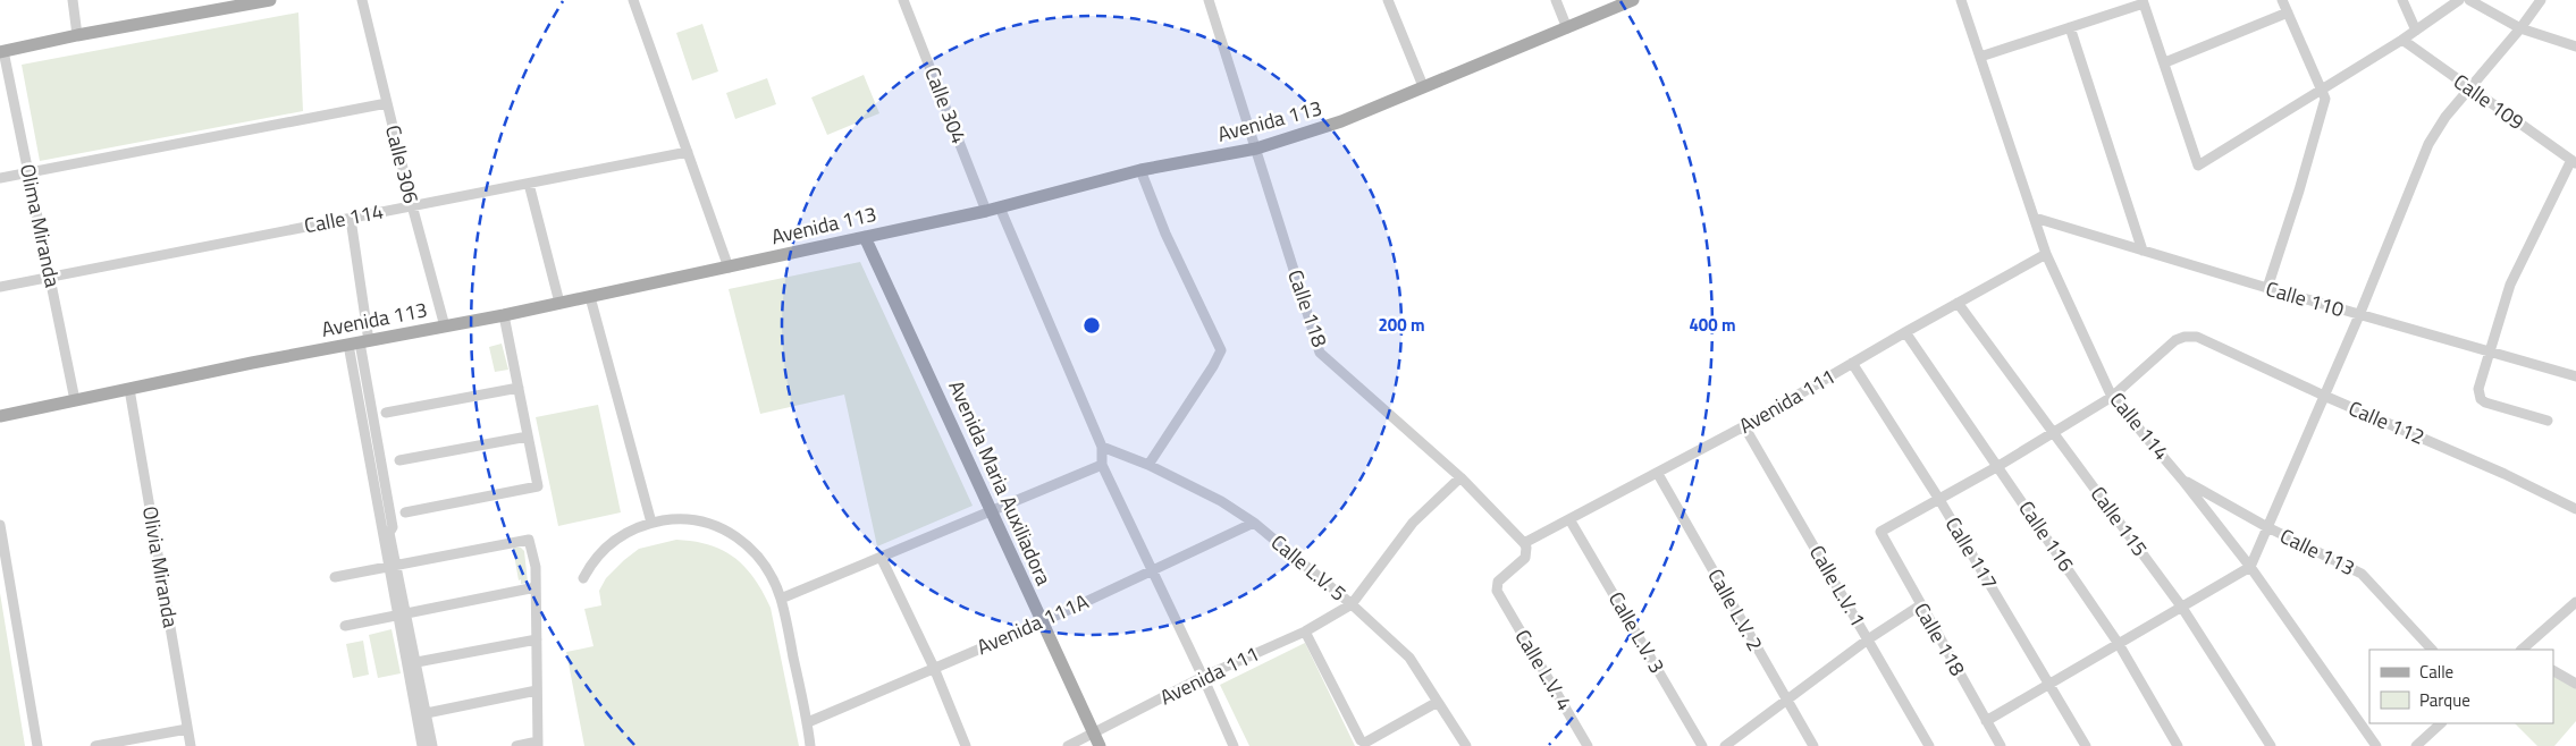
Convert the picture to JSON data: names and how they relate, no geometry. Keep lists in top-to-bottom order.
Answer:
{
  "streets": {
    "main road": ["Avenida 113", "Avenida Maria Auxiliadora"],
    "street": [
      "Calle 109",
      "Calle 304",
      "Calle 306",
      "Calle 114",
      "Olima Miranda",
      "Calle 110",
      "Calle 118",
      "Avenida 111",
      "Calle 112",
      "Calle 115",
      "Calle 116",
      "Calle 113",
      "Calle 117",
      "Olivia Miranda",
      "Calle L.V. 5",
      "Calle L.V. 1",
      "Calle L.V. 2",
      "Avenida 111A",
      "Calle L.V. 3",
      "Calle L.V. 4"
    ]
  },
  "crossings": [
    ["Calle 304", "Avenida 113"],
    ["Avenida 113", "Calle 306"],
    ["Avenida 113", "Olima Miranda"],
    ["Avenida 113", "Calle 118"],
    ["Avenida 113", "Avenida Maria Auxiliadora"],
    ["Avenida 113", "Olivia Miranda"],
    ["Calle 306", "Calle 114"],
    ["Calle 114", "Olima Miranda"],
    ["Calle 114", "Calle 110"],
    ["Calle 114", "Avenida 111"],
    ["Calle 114", "Calle 112"],
    ["Calle 114", "Calle 113"],
    ["Calle 118", "Avenida 111"],
    ["Calle 118", "Calle 117"],
    ["Calle 118", "Calle L.V. 4"],
    ["Avenida 111", "Avenida Maria Auxiliadora"],
    ["Avenida 111", "Calle 115"],
    ["Avenida 111", "Calle 116"],
    ["Avenida 111", "Calle 117"],
    ["Avenida 111", "Calle L.V. 5"],
    ["Avenida 111", "Calle L.V. 1"],
    ["Avenida 111", "Calle L.V. 2"],
    ["Avenida 111", "Calle L.V. 3"],
    ["Avenida 111", "Calle L.V. 4"],
    ["Avenida Maria Auxiliadora", "Avenida 111A"],
    ["Calle L.V. 5", "Avenida 111A"]
  ],
  "legend": ["Calle", "Parque"],
  "rings": ["200 m", "400 m"]
}
